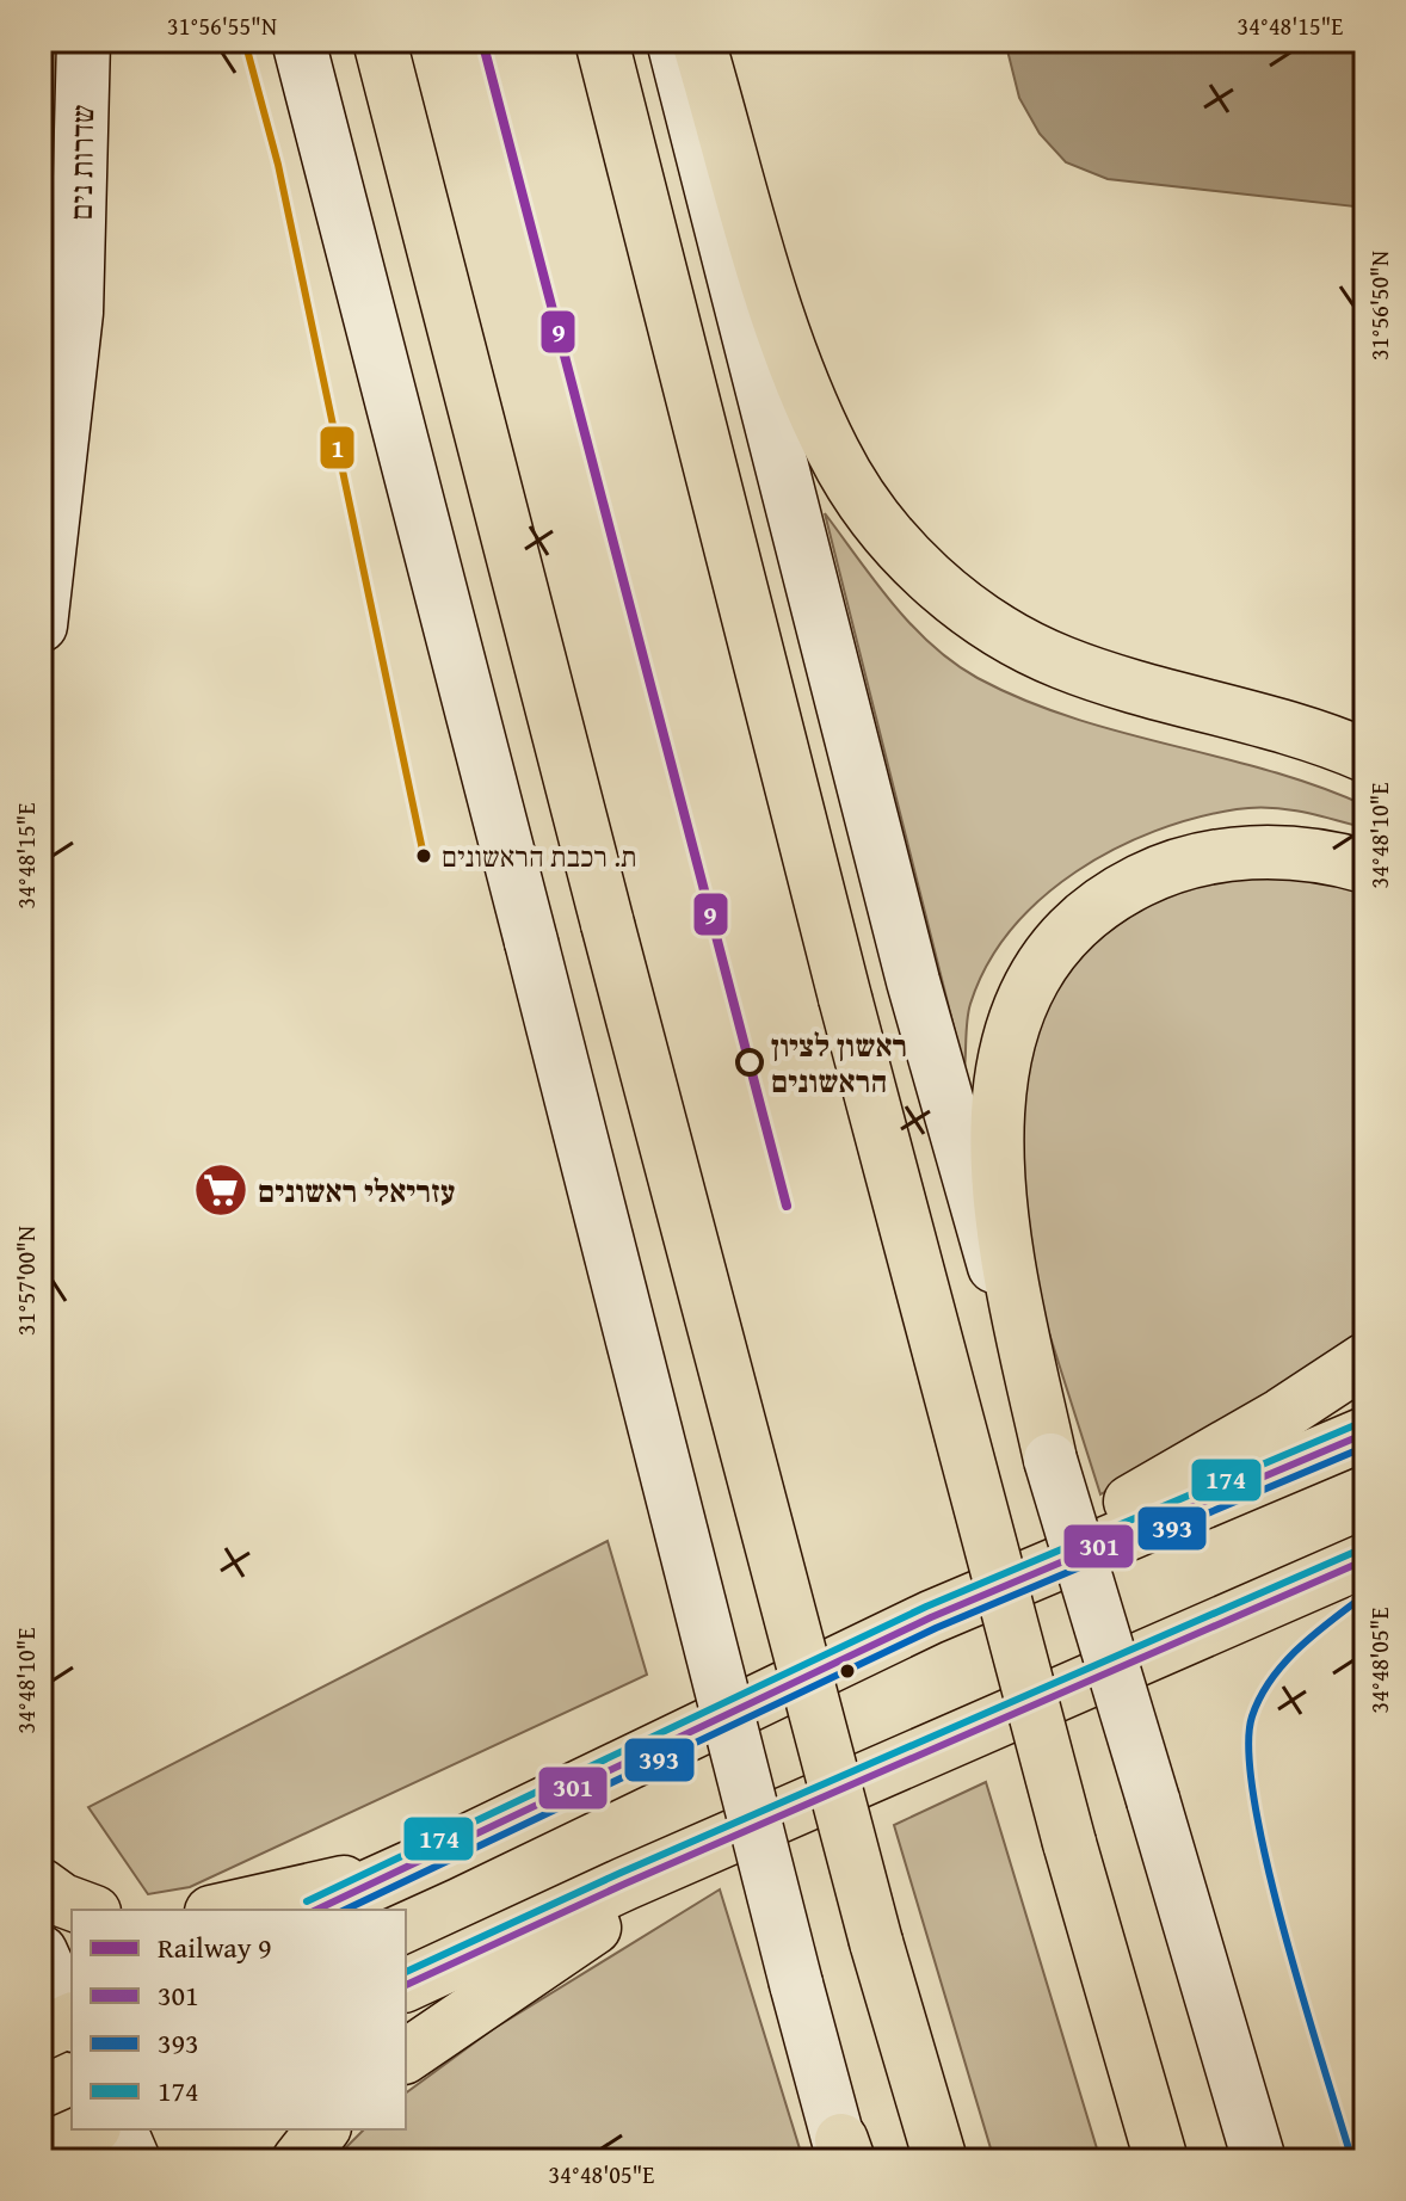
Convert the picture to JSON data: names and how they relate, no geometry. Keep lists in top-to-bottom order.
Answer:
{
  "streets": {
    "main road": ["שדרות נים"]
  },
  "places": {
    "other": ["ת. רכבת הראשונים", "ראשון לציון הראשונים"],
    "supermarket": ["עזריאלי ראשונים"]
  },
  "lines": [
    "rail line 9",
    "transit line 1",
    "transit line 174",
    "transit line 301",
    "transit line 393"
  ],
  "legend": [
    "Railway 9",
    "301",
    "393",
    "174"
  ],
  "coordinates": [
    "31°56'55\"N",
    "34°48'15\"E",
    "31°56'50\"N",
    "34°48'10\"E",
    "31°57'00\"N",
    "34°48'05\"E"
  ]
}
